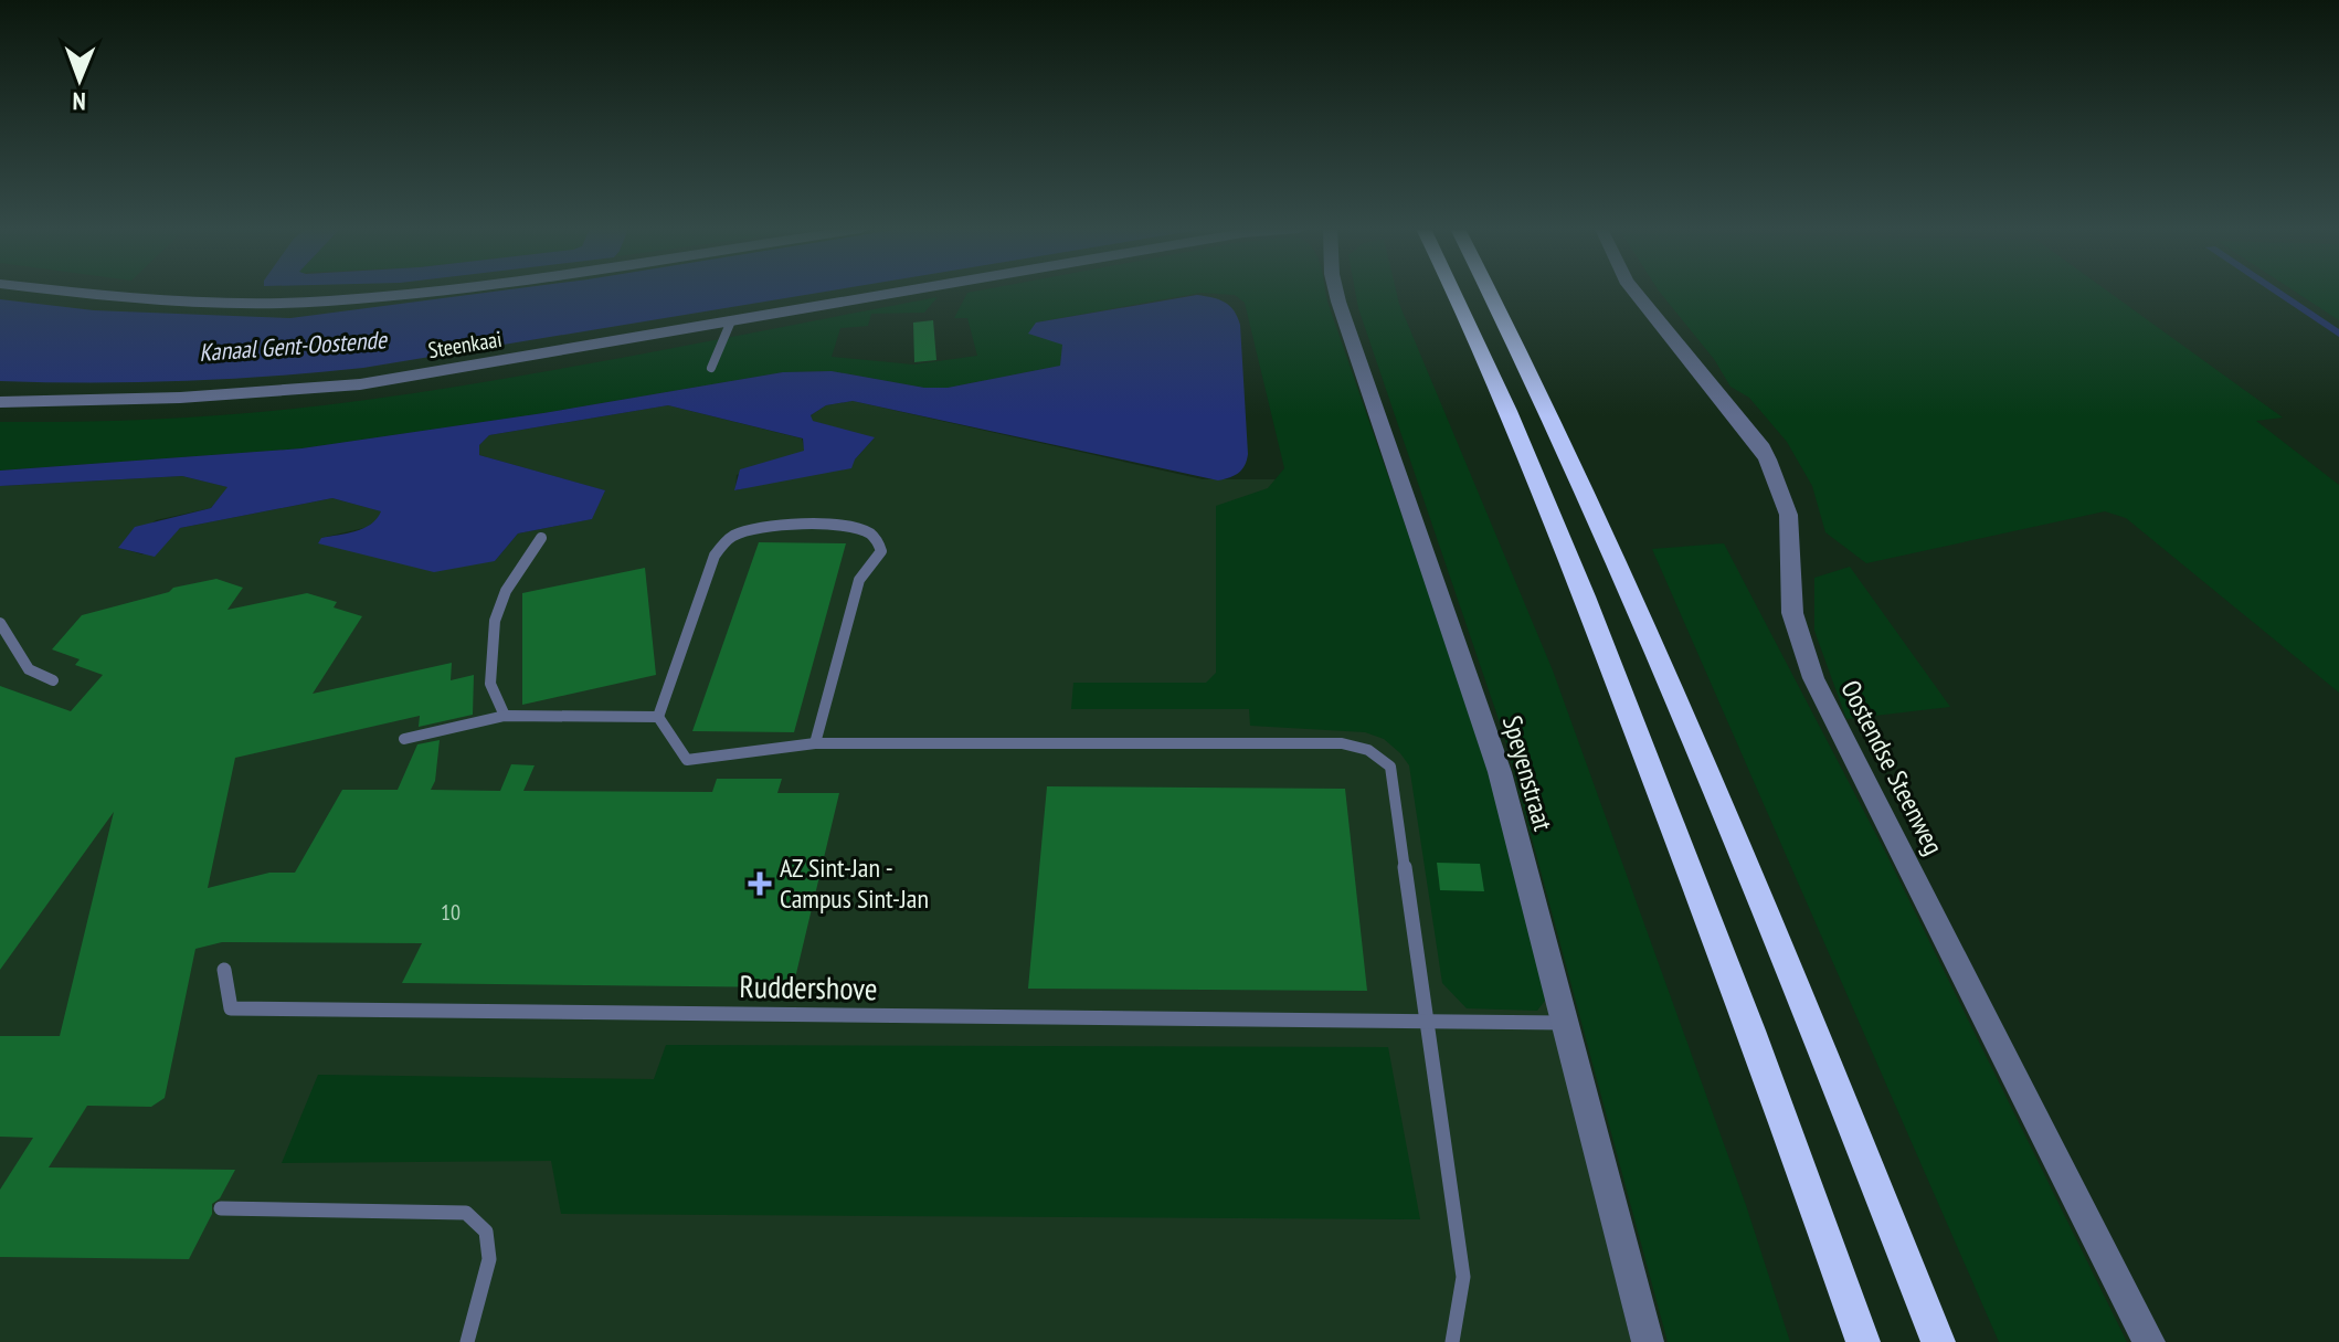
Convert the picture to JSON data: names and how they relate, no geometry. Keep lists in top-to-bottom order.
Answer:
{
  "streets": {
    "street": ["Steenkaai", "Oostendse Steenweg", "Speyenstraat"],
    "lane": ["Ruddershove"]
  },
  "water": ["Kanaal Gent-Oostende"],
  "places": {
    "health": ["AZ Sint-Jan - Campus Sint-Jan"]
  },
  "house_numbers": ["10"],
  "north": "bottom"
}
